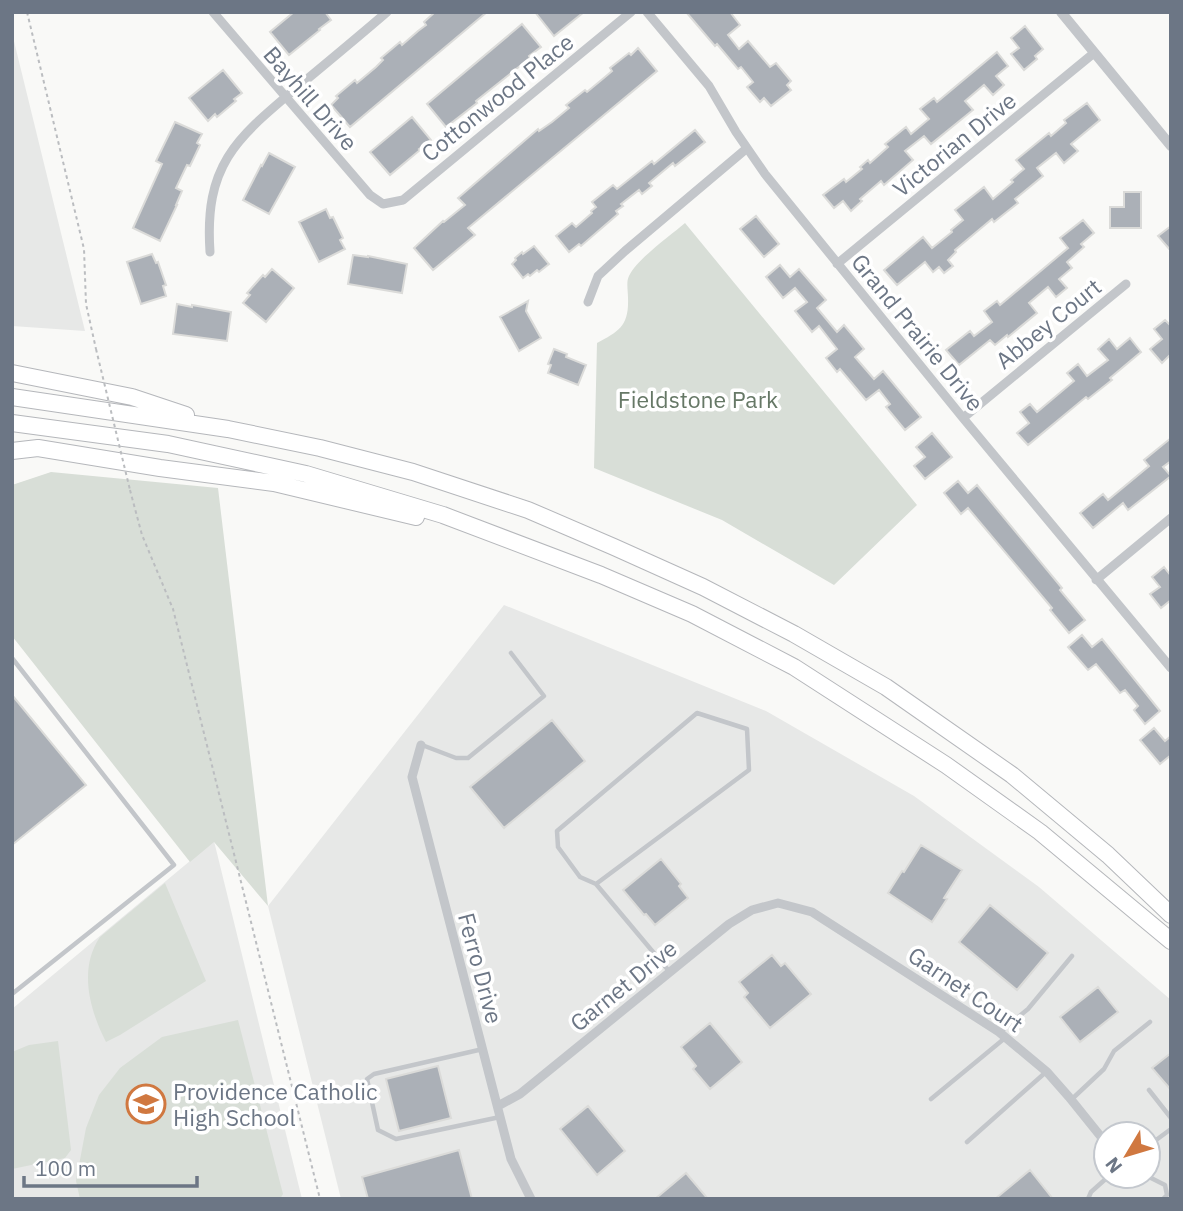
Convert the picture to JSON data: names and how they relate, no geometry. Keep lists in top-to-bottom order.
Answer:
{
  "streets": {
    "street": [
      "Cottonwood Place",
      "Bayhill Drive",
      "Victorian Drive",
      "Abbey Court",
      "Grand Prairie Drive",
      "Ferro Drive",
      "Garnet Drive",
      "Garnet Court"
    ]
  },
  "crossings": [
    ["Cottonwood Place", "Bayhill Drive"],
    ["Victorian Drive", "Grand Prairie Drive"],
    ["Abbey Court", "Grand Prairie Drive"],
    ["Ferro Drive", "Garnet Drive"],
    ["Garnet Drive", "Garnet Court"]
  ],
  "parks": ["Fieldstone Park"],
  "places": {
    "school or university": ["Providence Catholic High School"]
  },
  "scale_bar": "100 m",
  "north": "bottom left"
}
